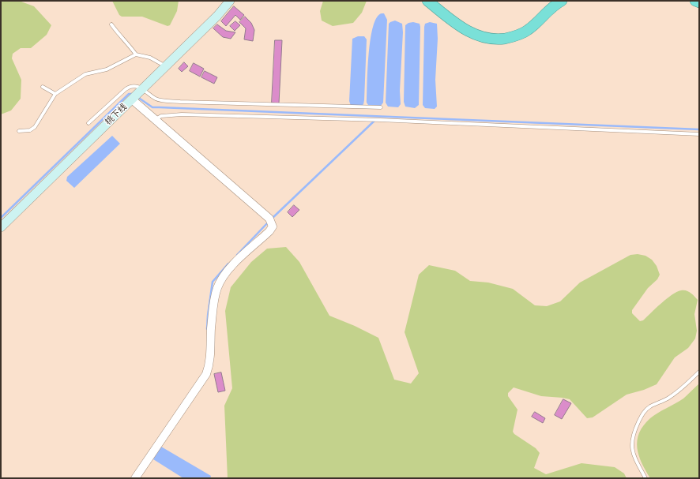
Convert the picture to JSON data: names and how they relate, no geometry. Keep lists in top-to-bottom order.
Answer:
{
  "streets": {
    "main road": ["桃下线"]
  }
}
